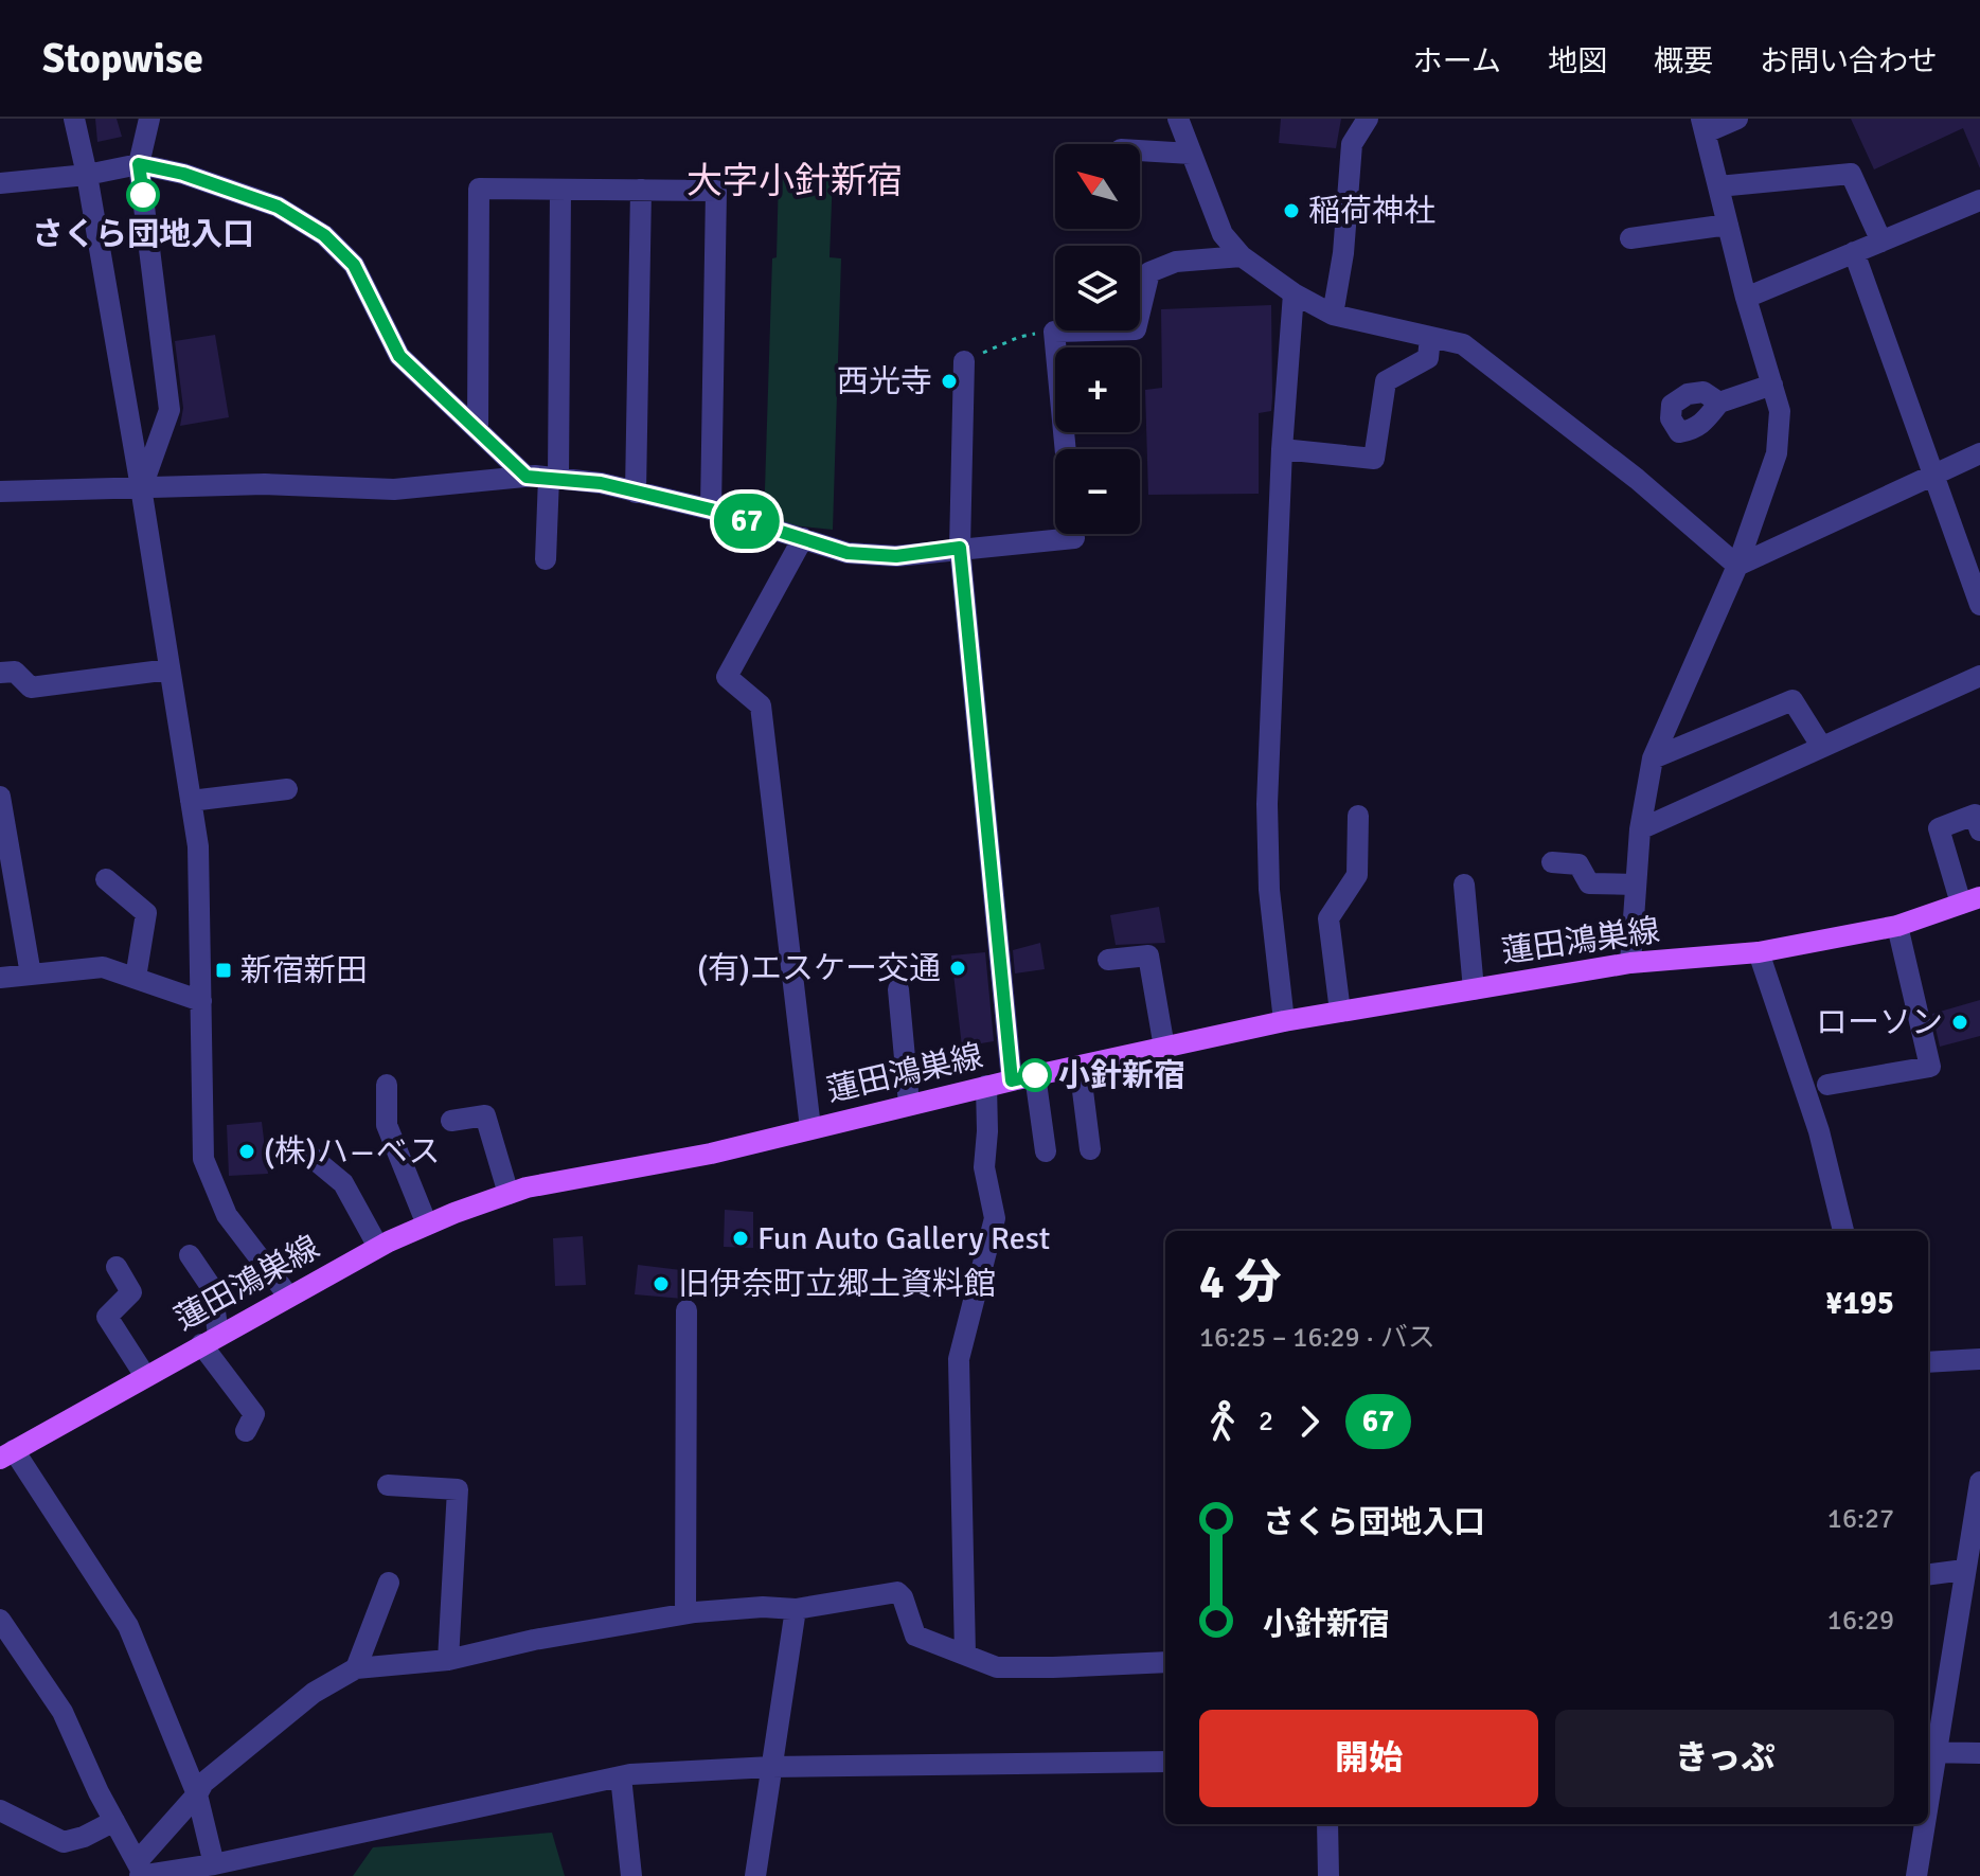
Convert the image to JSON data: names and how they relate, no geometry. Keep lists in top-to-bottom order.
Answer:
{
  "streets": {
    "main road": ["蓮田鴻巣線"]
  },
  "districts": ["大字小針新宿"],
  "places": {
    "other": [
      "さくら団地入口",
      "稲荷神社",
      "西光寺",
      "(有)エスケー交通",
      "ローソン",
      "小針新宿",
      "(株)ハ―ベス",
      "Fun Auto Gallery Rest",
      "旧伊奈町立郷土資料館"
    ],
    "transit": ["新宿新田"]
  },
  "lines": ["bus line 67"],
  "north": "top left",
  "page": {
    "header": "Stopwise",
    "nav": [
      "ホーム",
      "地図",
      "概要",
      "お問い合わせ"
    ],
    "on_map": "67",
    "map_buttons": ["+", "−"],
    "heading": ["4 分", "16:25 – 16:29 · バス", "¥195"],
    "legs": ["2", "67"],
    "list": [
      {
        "name": "さくら団地入口",
        "value": "16:27"
      },
      {
        "name": "小針新宿",
        "value": "16:29"
      }
    ],
    "buttons": ["開始", "きっぷ"]
  }
}
